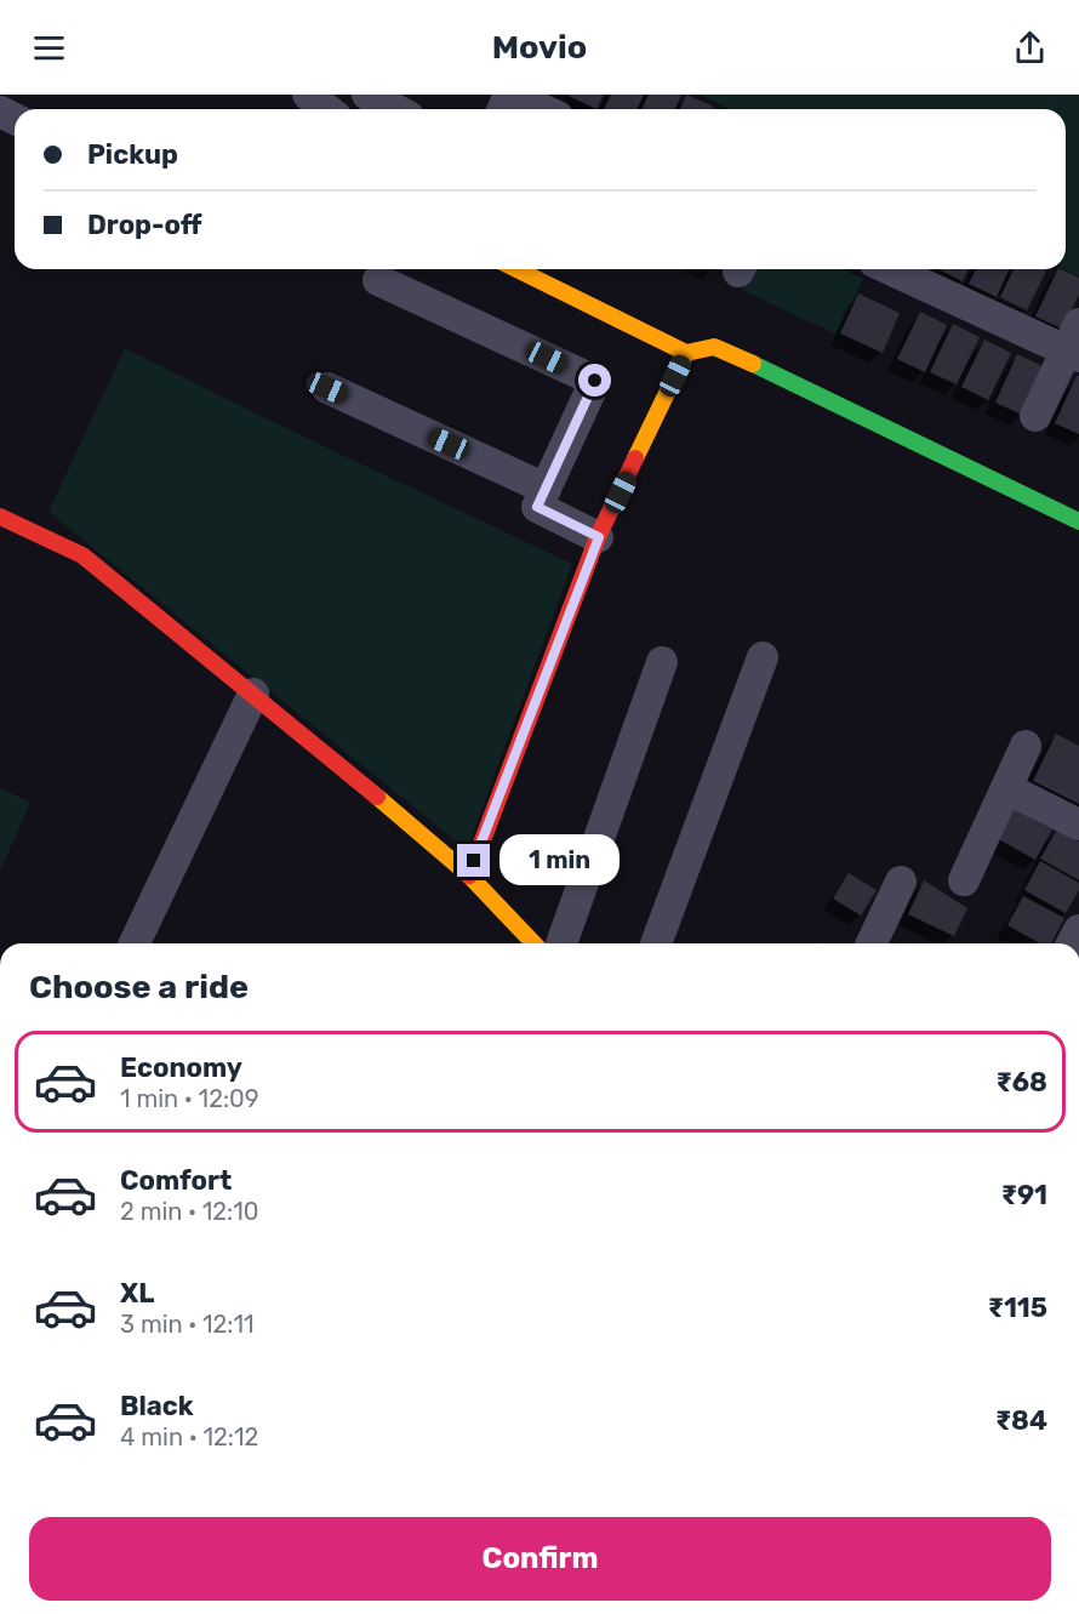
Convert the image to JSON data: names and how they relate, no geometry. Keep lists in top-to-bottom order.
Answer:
{
  "page": {
    "header": "Movio",
    "banner": ["Pickup", "Drop-off"],
    "bubble": "1 min",
    "heading": "Choose a ride",
    "list": [
      {
        "name": "Economy",
        "note": "1 min · 12:09",
        "value": "₹68"
      },
      {
        "name": "Comfort",
        "note": "2 min · 12:10",
        "value": "₹91"
      },
      {
        "name": "XL",
        "note": "3 min · 12:11",
        "value": "₹115"
      },
      {
        "name": "Black",
        "note": "4 min · 12:12",
        "value": "₹84"
      }
    ],
    "buttons": "Confirm"
  }
}
